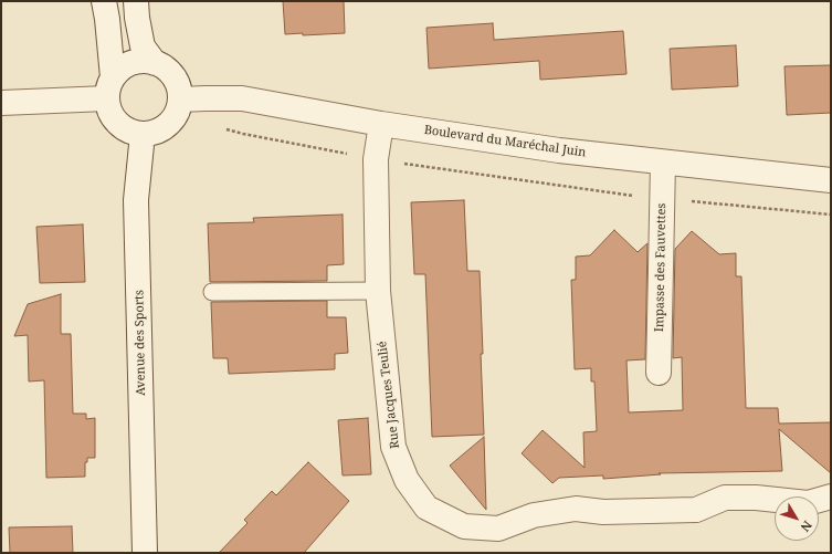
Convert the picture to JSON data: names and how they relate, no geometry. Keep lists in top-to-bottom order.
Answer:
{
  "streets": {
    "street": [
      "Boulevard du Maréchal Juin",
      "Impasse des Fauvettes",
      "Avenue des Sports",
      "Rue Jacques Teulié"
    ]
  },
  "crossings": [
    ["Boulevard du Maréchal Juin", "Impasse des Fauvettes"],
    ["Boulevard du Maréchal Juin", "Avenue des Sports"],
    ["Boulevard du Maréchal Juin", "Rue Jacques Teulié"]
  ],
  "north": "bottom right"
}
